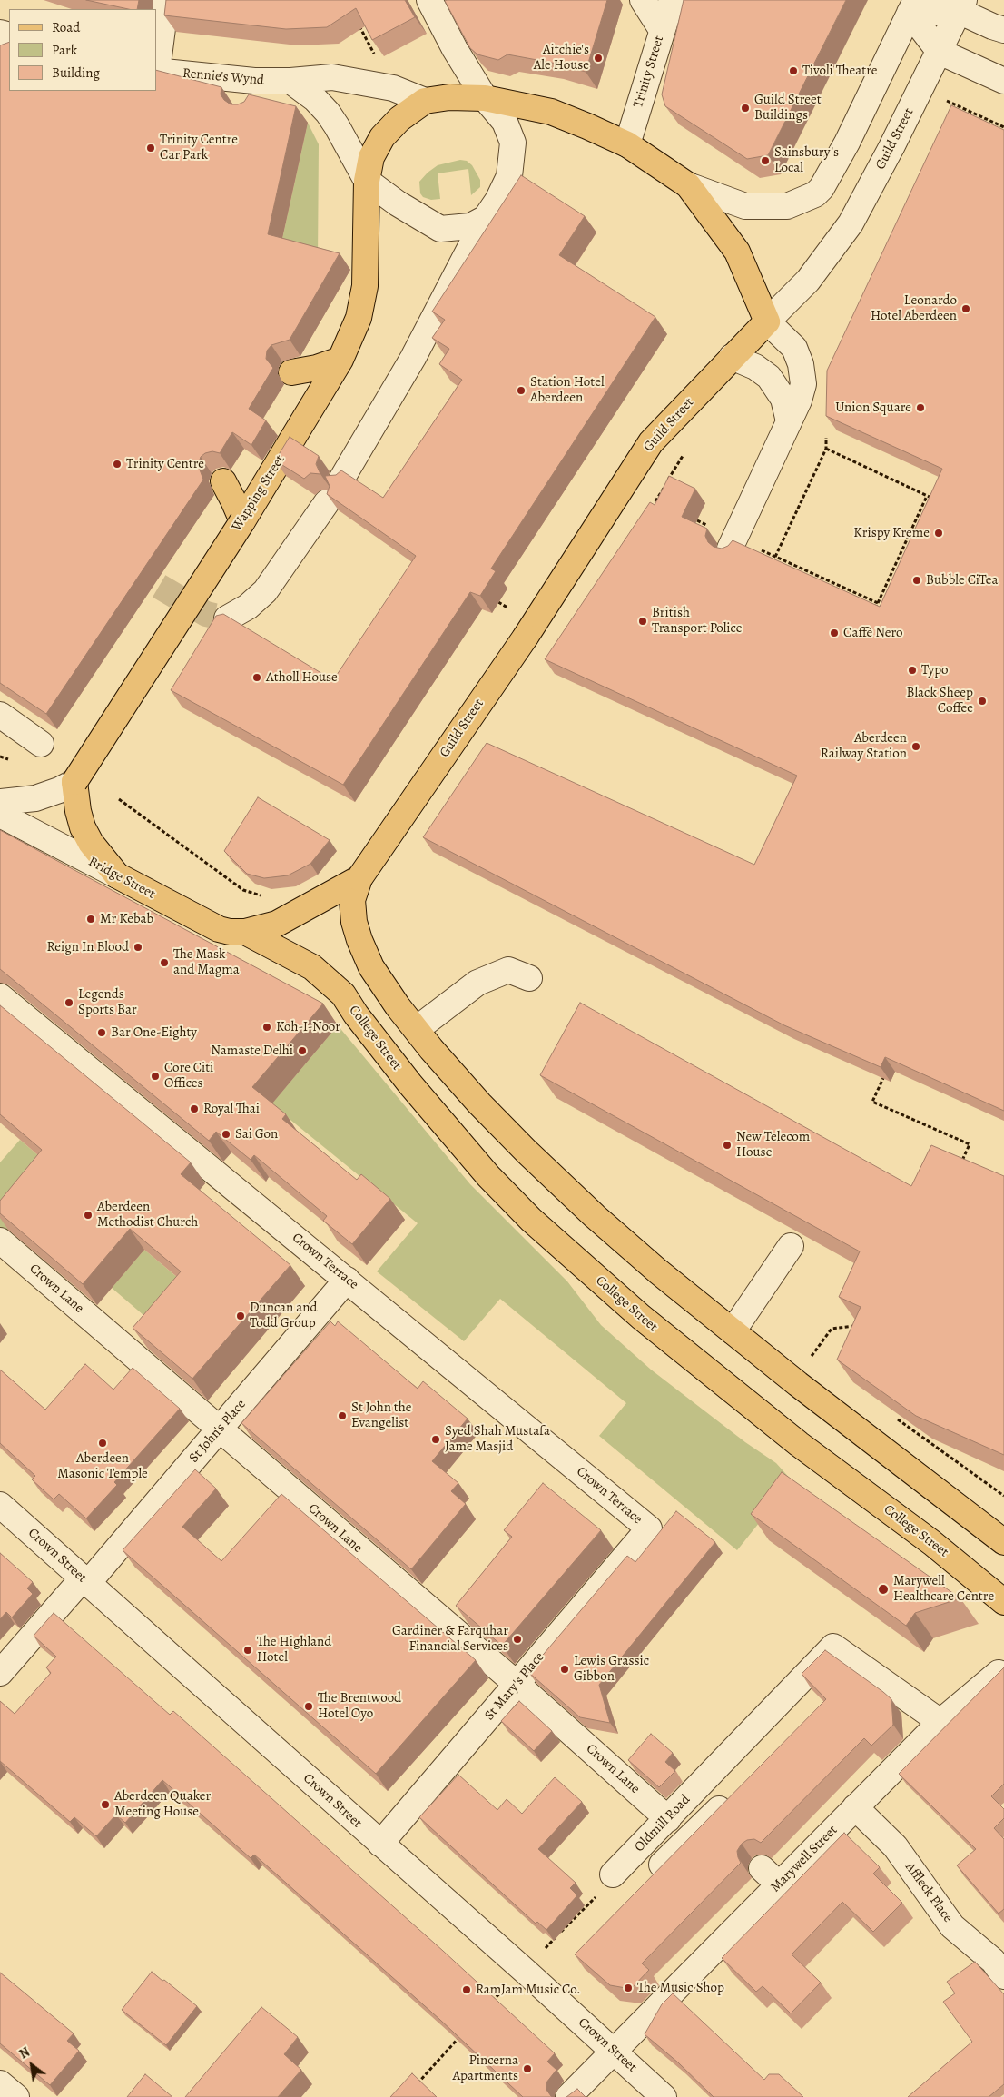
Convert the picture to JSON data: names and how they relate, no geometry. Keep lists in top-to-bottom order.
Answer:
{
  "streets": {
    "main road": [
      "Guild Street",
      "Wapping Street",
      "Bridge Street",
      "College Street"
    ],
    "street": [
      "Trinity Street",
      "Rennie's Wynd",
      "Crown Terrace",
      "Crown Lane",
      "St John's Place",
      "Crown Street",
      "St Mary's Place",
      "Oldmill Road",
      "Marywell Street",
      "Affleck Place"
    ]
  },
  "crossings": [
    ["Trinity Street", "Wapping Street"],
    ["Rennie's Wynd", "Wapping Street"],
    ["Guild Street", "Wapping Street"],
    ["Guild Street", "Bridge Street"],
    ["Bridge Street", "College Street"],
    ["Crown Terrace", "St John's Place"],
    ["Crown Terrace", "St Mary's Place"],
    ["Crown Lane", "St John's Place"],
    ["Crown Lane", "St Mary's Place"],
    ["Crown Lane", "Oldmill Road"],
    ["St John's Place", "Crown Street"],
    ["Crown Street", "St Mary's Place"],
    ["Crown Street", "Marywell Street"],
    ["Oldmill Road", "Marywell Street"],
    ["Marywell Street", "Affleck Place"]
  ],
  "places": [
    "Aitchie's Ale House",
    "Tivoli Theatre",
    "Guild Street Buildings",
    "Trinity Centre Car Park",
    "Sainsbury's Local",
    "Leonardo Hotel Aberdeen",
    "Station Hotel Aberdeen",
    "Union Square",
    "Trinity Centre",
    "Krispy Kreme",
    "Bubble CiTea",
    "British Transport Police",
    "Caffè Nero",
    "Typo",
    "Atholl House",
    "Black Sheep Coffee",
    "Aberdeen Railway Station",
    "Mr Kebab",
    "Reign In Blood",
    "The Mask and Magma",
    "Legends Sports Bar",
    "Koh-I-Noor",
    "Bar One-Eighty",
    "Namaste Delhi",
    "Core Citi Offices",
    "Royal Thai",
    "Sai Gon",
    "New Telecom House",
    "Aberdeen Methodist Church",
    "Duncan and Todd Group",
    "St John the Evangelist",
    "Syed Shah Mustafa Jame Masjid",
    "Aberdeen Masonic Temple",
    "Marywell Healthcare Centre",
    "Gardiner & Farquhar Financial Services",
    "The Highland Hotel",
    "Lewis Grassic Gibbon",
    "The Brentwood Hotel Oyo",
    "Aberdeen Quaker Meeting House",
    "The Music Shop",
    "RamJam Music Co.",
    "Pincerna Apartments"
  ],
  "legend": ["Road", "Park", "Building"],
  "north": "top left"
}
